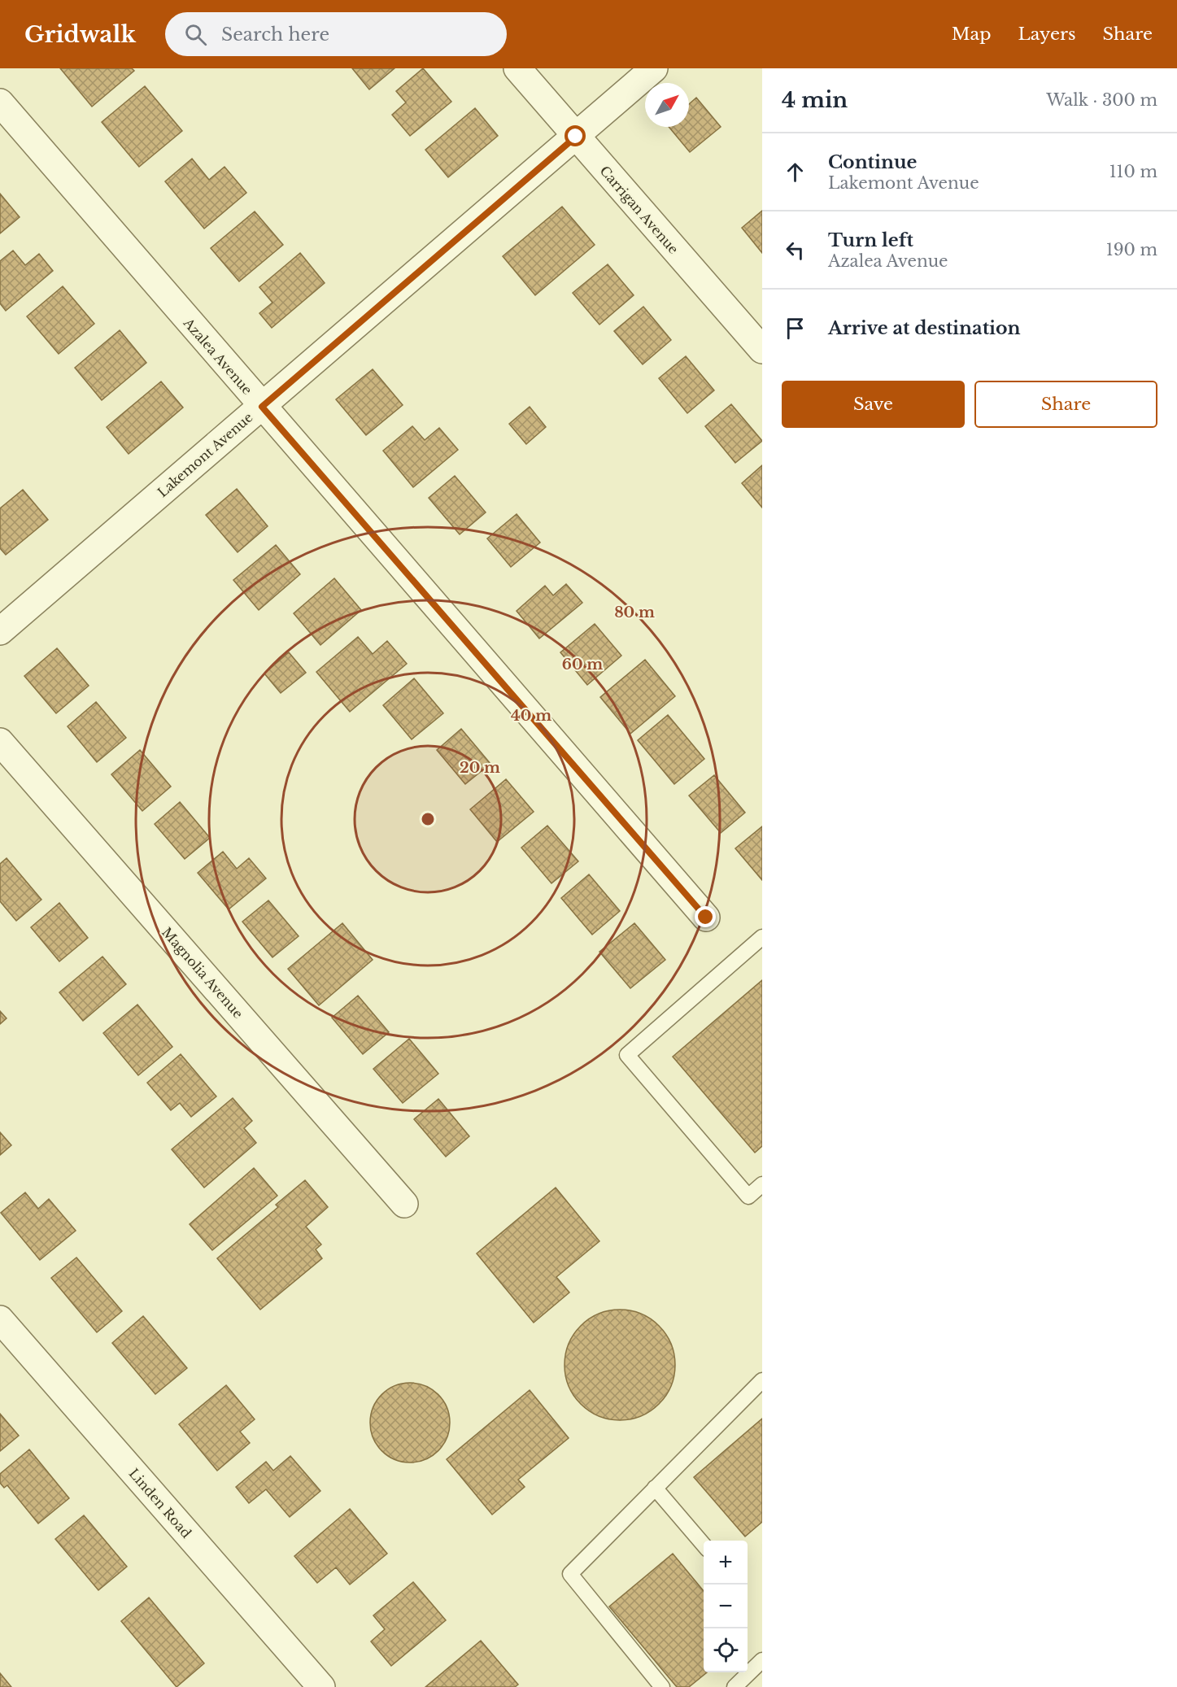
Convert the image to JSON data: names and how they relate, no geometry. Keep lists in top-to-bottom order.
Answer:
{
  "streets": {
    "street": [
      "Carrigan Avenue",
      "Azalea Avenue",
      "Lakemont Avenue",
      "Magnolia Avenue",
      "Linden Road"
    ]
  },
  "crossings": [
    ["Carrigan Avenue", "Lakemont Avenue"],
    ["Azalea Avenue", "Lakemont Avenue"]
  ],
  "north": "top right",
  "page": {
    "header": "Gridwalk",
    "search": "Search here",
    "nav": ["Map", "Layers", "Share"],
    "heading": ["4 min", "Walk · 300 m"],
    "list": [
      ["Continue", "Lakemont Avenue", "110 m"],
      ["Turn left", "Azalea Avenue", "190 m"],
      "Arrive at destination"
    ],
    "buttons": ["Save", "Share"],
    "map_buttons": ["+", "−"]
  },
  "rings": [
    "80 m",
    "60 m",
    "40 m",
    "20 m"
  ]
}
